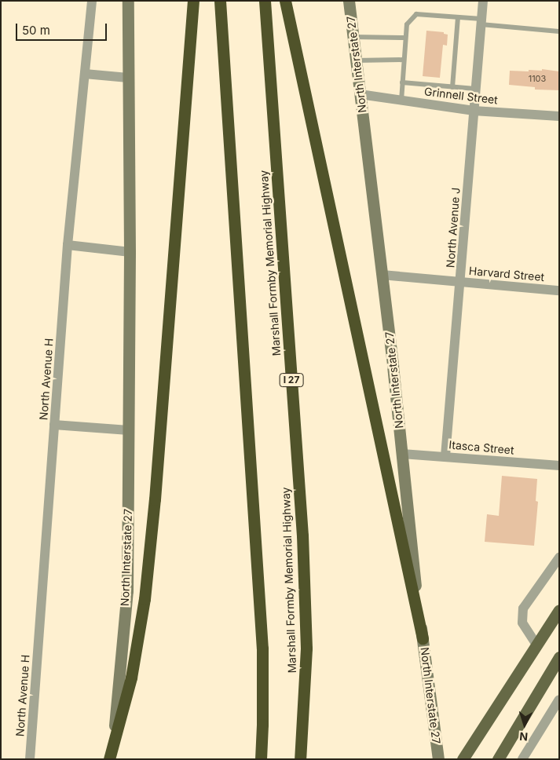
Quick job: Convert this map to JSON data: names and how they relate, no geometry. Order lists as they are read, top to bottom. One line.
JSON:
{"streets":{"highway":["Marshall Formby Memorial Highway","I 27"],"main road":["North Interstate 27"],"street":["Grinnell Street","North Avenue J","Harvard Street","North Avenue H","Itasca Street"]},"crossings":[["North Interstate 27","Grinnell Street"],["North Interstate 27","Harvard Street"],["North Interstate 27","Itasca Street"],["Grinnell Street","North Avenue J"],["North Avenue J","Harvard Street"],["North Avenue J","Itasca Street"]],"house_numbers":["1103"],"scale_bar":"50 m","north":"bottom"}
